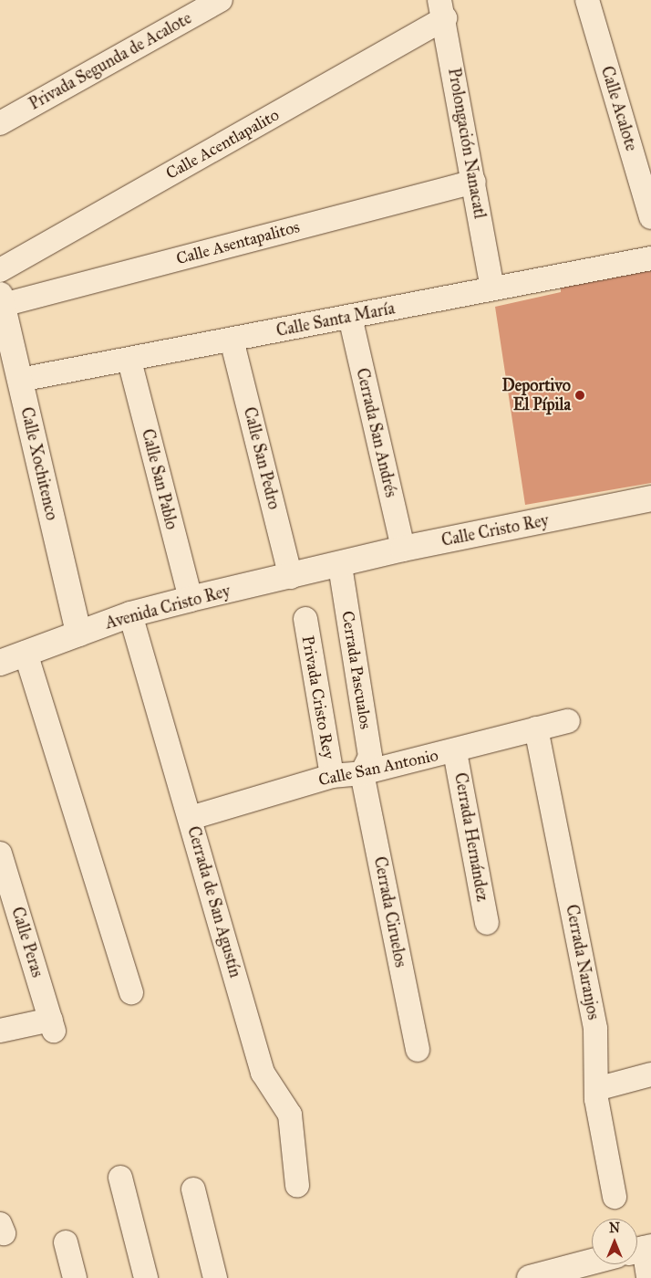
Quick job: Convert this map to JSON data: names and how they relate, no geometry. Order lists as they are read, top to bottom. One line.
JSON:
{"streets":{"street":["Privada Segunda de Acalote","Calle Acalote","Prolongación Nanacatl","Calle Acentlapalito","Calle Asentapalitos","Calle Santa María","Cerrada San Andrés","Calle San Pedro","Calle Xochitenco","Calle San Pablo","Calle Cristo Rey","Avenida Cristo Rey","Cerrada Pascualos","Privada Cristo Rey","Calle San Antonio","Cerrada Hernández","Cerrada de San Agustín","Cerrada Ciruelos","Calle Peras","Cerrada Naranjos"]},"crossings":[["Prolongación Nanacatl","Calle Acentlapalito"],["Prolongación Nanacatl","Calle Asentapalitos"],["Prolongación Nanacatl","Calle Santa María"],["Calle Asentapalitos","Calle Xochitenco"],["Calle Santa María","Cerrada San Andrés"],["Calle Santa María","Calle San Pedro"],["Calle Santa María","Calle Xochitenco"],["Calle Santa María","Calle San Pablo"],["Cerrada San Andrés","Calle Cristo Rey"],["Calle San Pedro","Avenida Cristo Rey"],["Calle Xochitenco","Avenida Cristo Rey"],["Calle San Pablo","Avenida Cristo Rey"],["Calle Cristo Rey","Avenida Cristo Rey"],["Calle Cristo Rey","Cerrada Pascualos"],["Avenida Cristo Rey","Cerrada Pascualos"],["Avenida Cristo Rey","Cerrada de San Agustín"],["Cerrada Pascualos","Calle San Antonio"],["Cerrada Pascualos","Cerrada Ciruelos"],["Privada Cristo Rey","Calle San Antonio"],["Calle San Antonio","Cerrada Hernández"],["Calle San Antonio","Cerrada de San Agustín"],["Calle San Antonio","Cerrada Ciruelos"],["Calle San Antonio","Cerrada Naranjos"]],"places":["Deportivo El Pípila"],"north":"top"}
